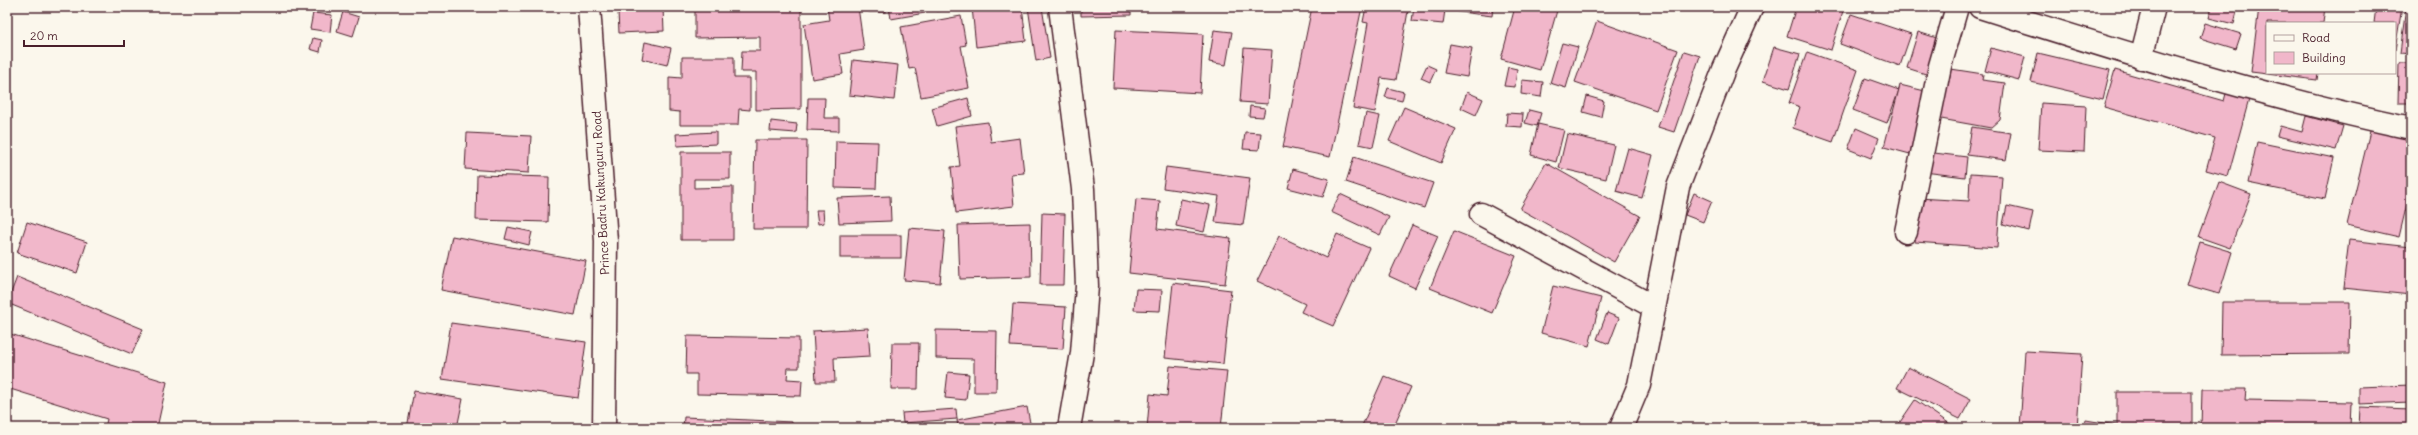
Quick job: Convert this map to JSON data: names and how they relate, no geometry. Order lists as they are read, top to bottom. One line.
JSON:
{"streets":{"street":["Prince Badru Kakunguru Road"]},"legend":["Road","Building"],"scale_bar":"20 m"}
